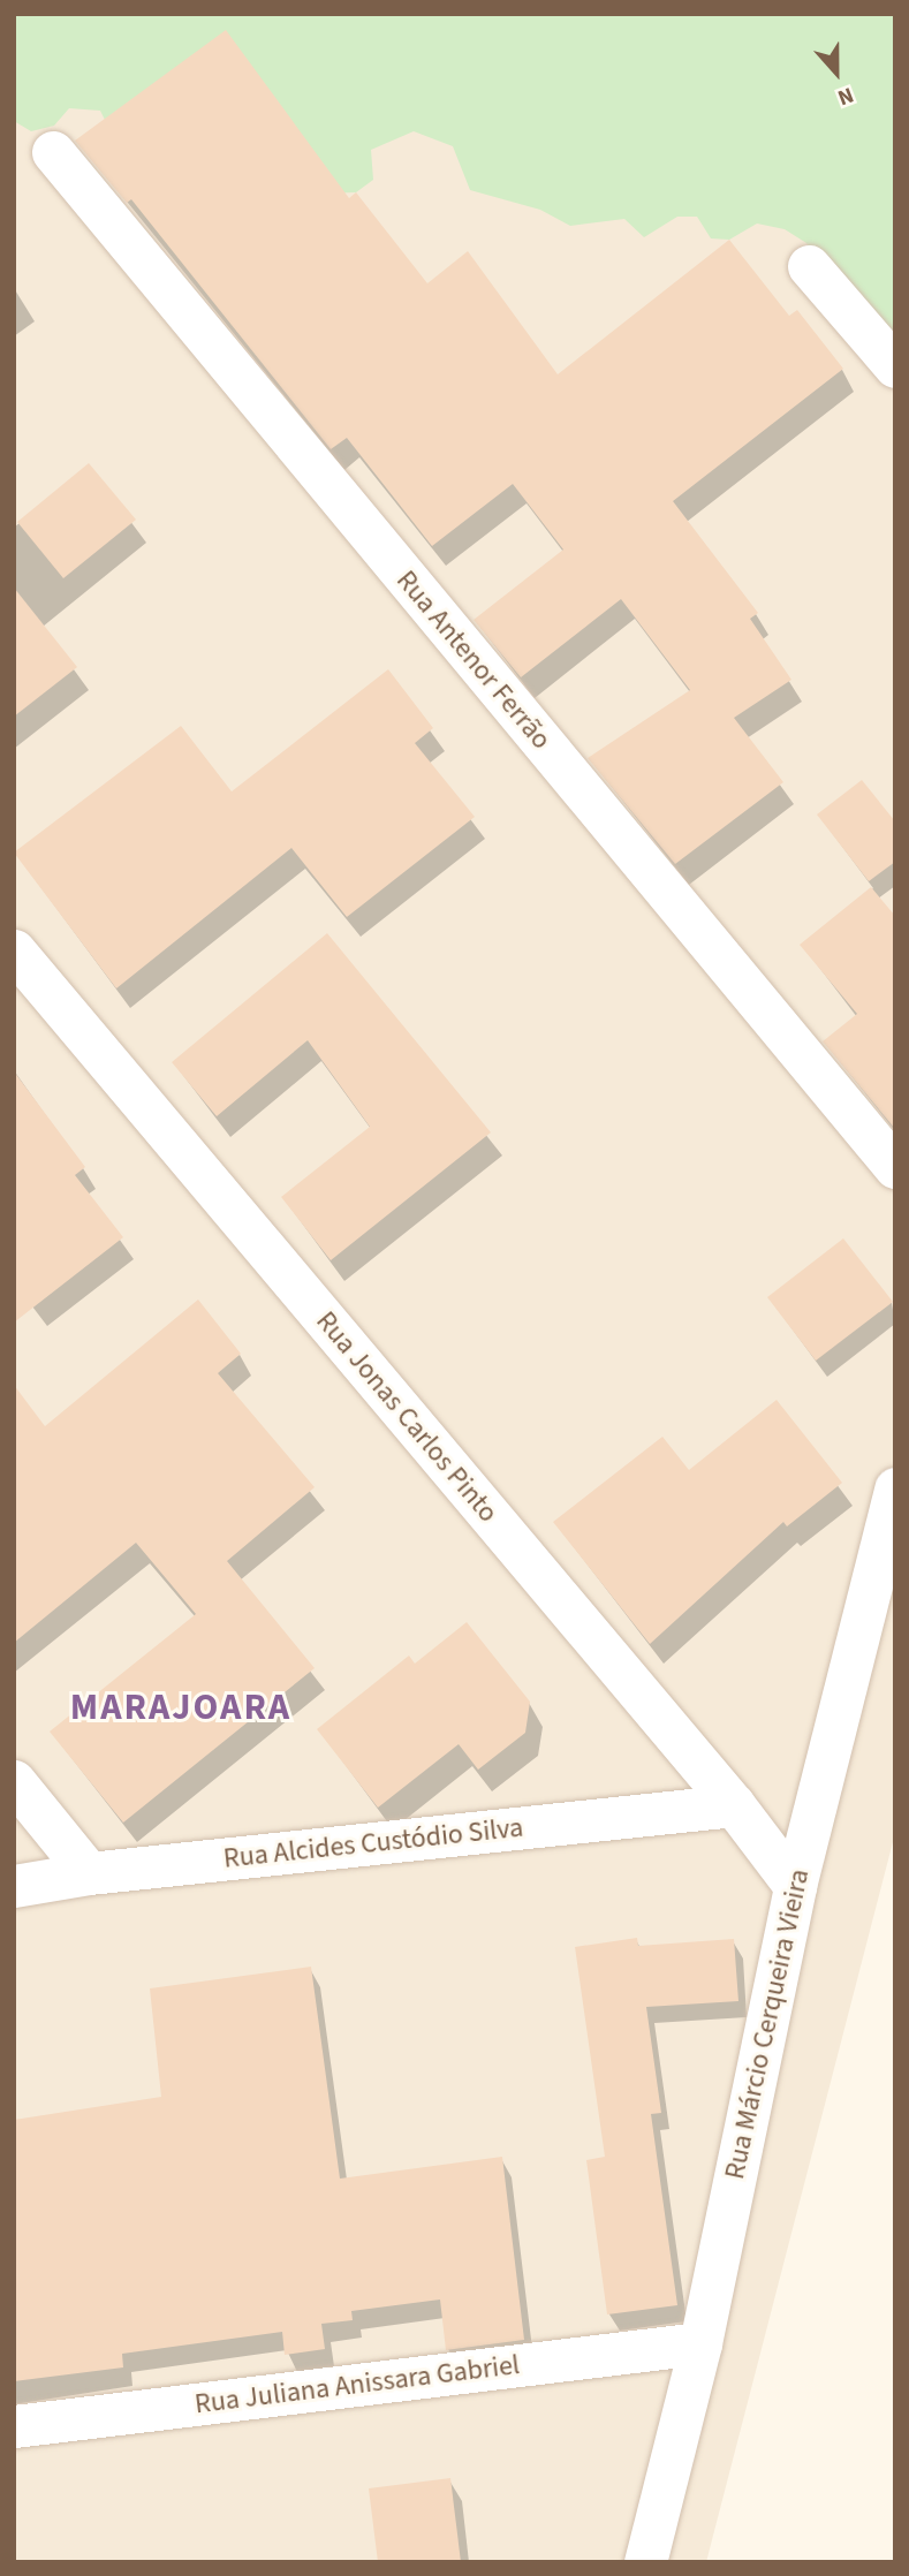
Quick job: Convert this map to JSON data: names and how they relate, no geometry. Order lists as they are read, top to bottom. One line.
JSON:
{"streets":{"street":["Rua Antenor Ferrão","Rua Jonas Carlos Pinto","Rua Alcides Custódio Silva","Rua Márcio Cerqueira Vieira","Rua Juliana Anissara Gabriel"]},"crossings":[["Rua Jonas Carlos Pinto","Rua Alcides Custódio Silva"],["Rua Jonas Carlos Pinto","Rua Márcio Cerqueira Vieira"],["Rua Márcio Cerqueira Vieira","Rua Juliana Anissara Gabriel"]],"districts":["MARAJOARA"],"north":"bottom"}
